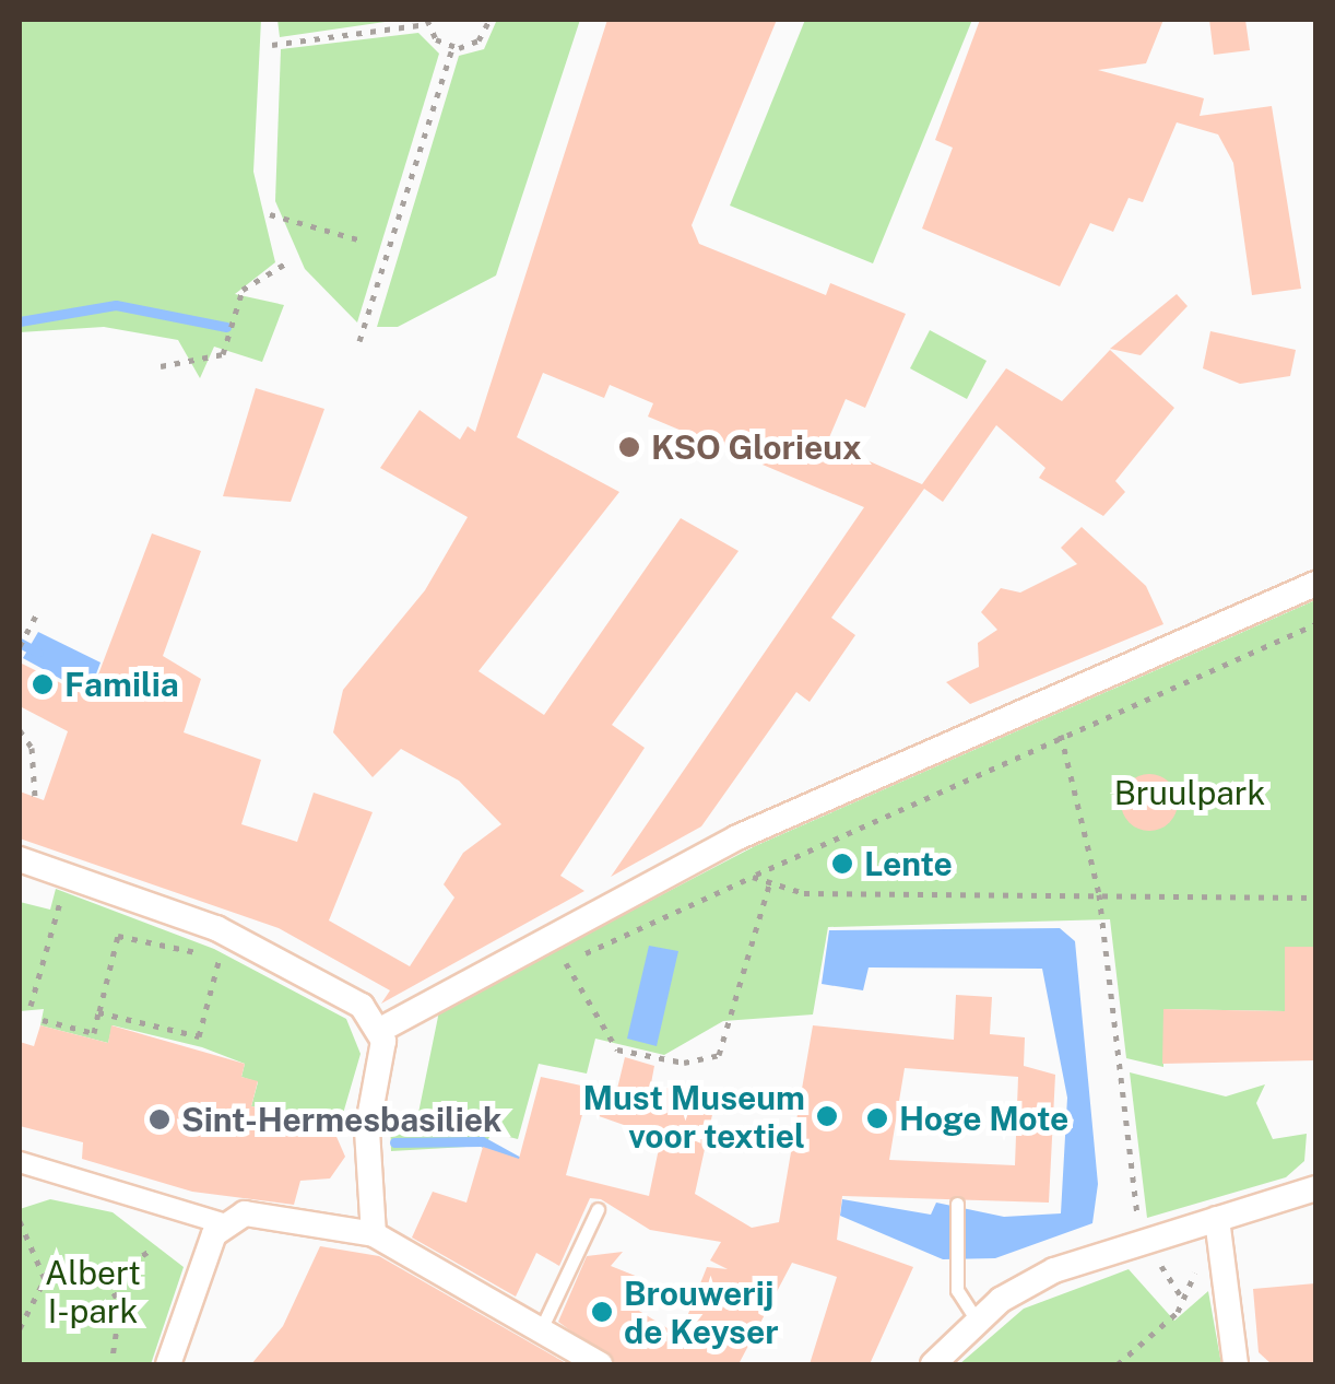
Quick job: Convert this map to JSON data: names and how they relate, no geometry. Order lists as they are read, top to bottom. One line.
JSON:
{"parks":["Bruulpark","Albert I-park"],"places":["KSO Glorieux","Familia","Lente","Must Museum voor textiel","Hoge Mote","Sint-Hermesbasiliek","Brouwerij de Keyser"]}
